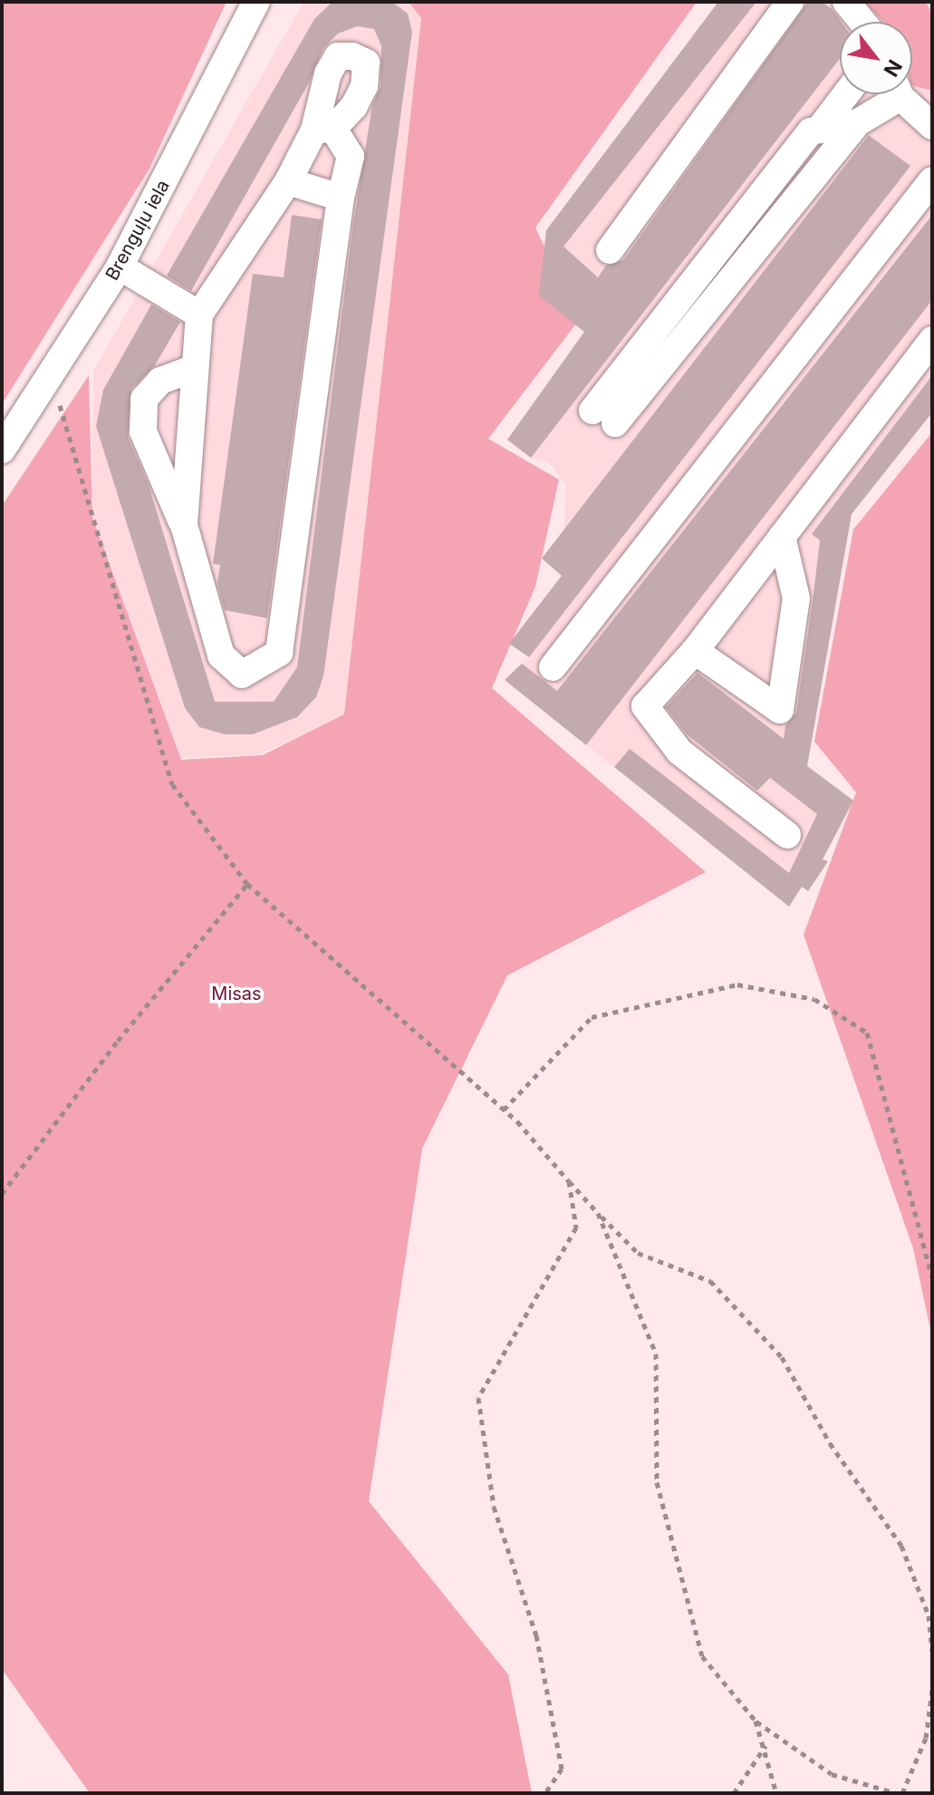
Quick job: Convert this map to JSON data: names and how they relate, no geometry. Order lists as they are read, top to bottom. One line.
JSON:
{"streets":{"street":["Brenguļu iela"]},"parks":["Misas"],"north":"bottom right"}
